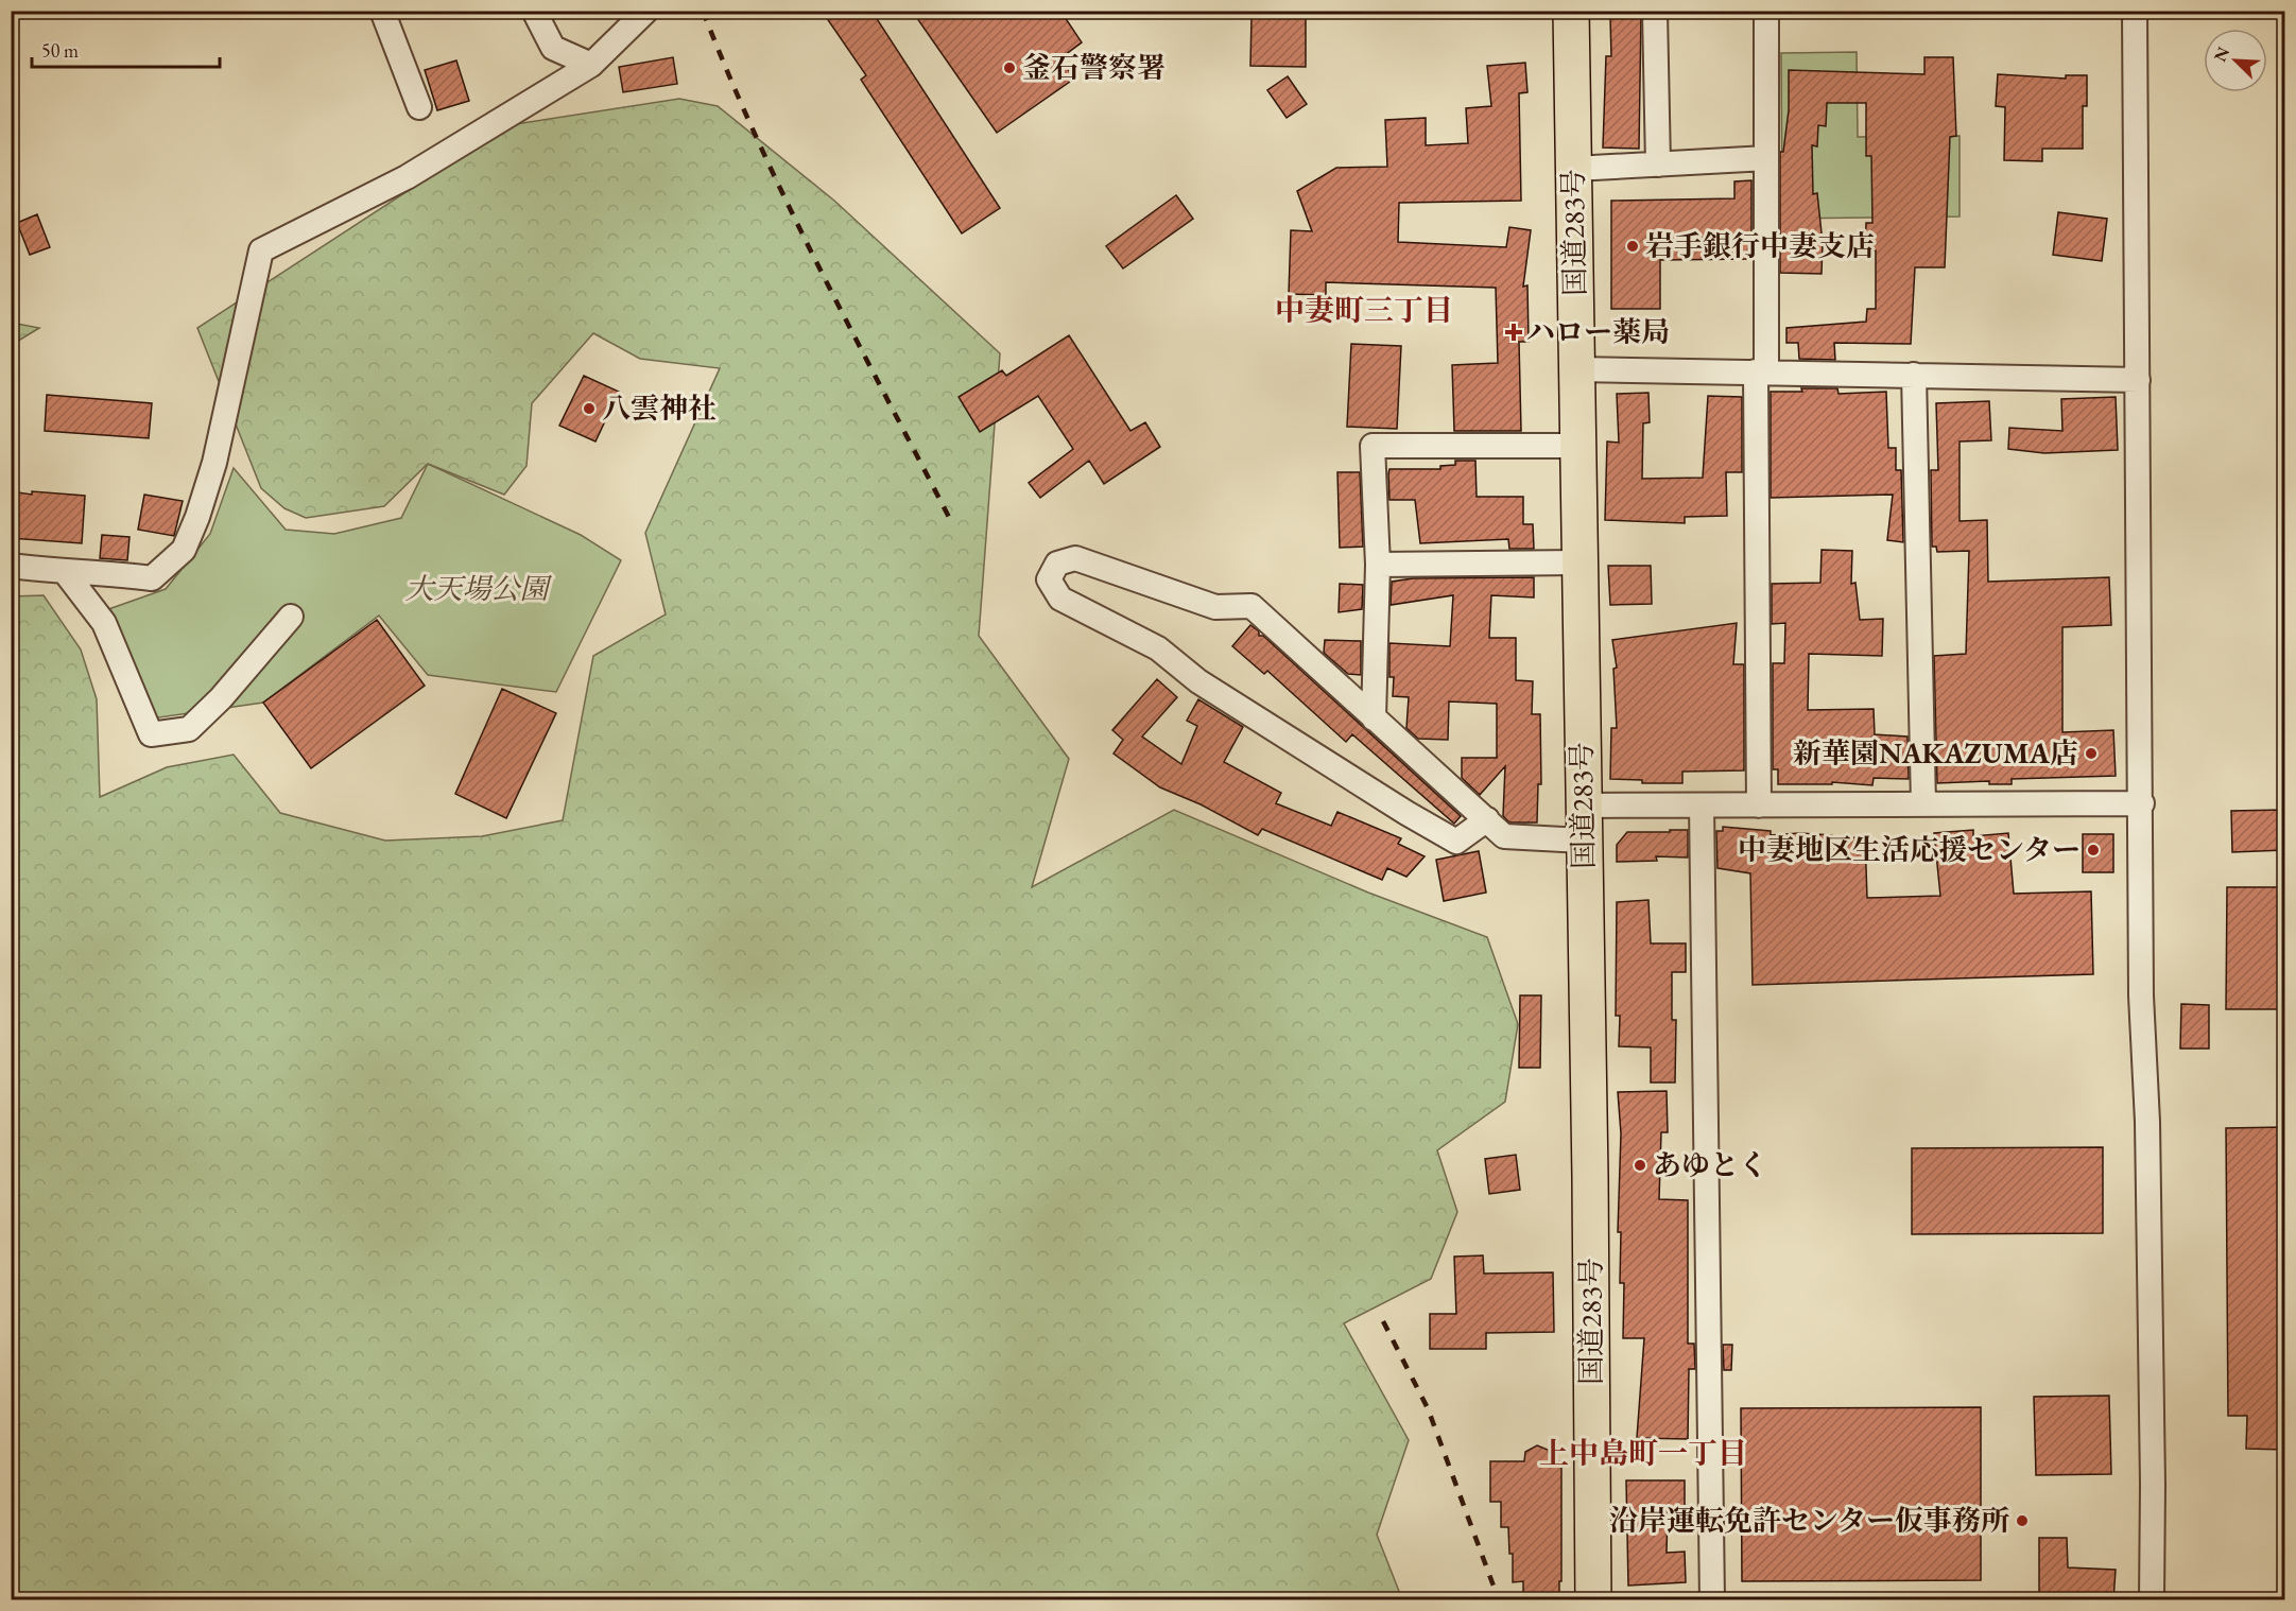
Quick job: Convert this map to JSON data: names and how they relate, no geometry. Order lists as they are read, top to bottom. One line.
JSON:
{"streets":{"highway":["国道283号"]},"districts":["中妻町三丁目","上中島町一丁目"],"parks":["大天場公園"],"places":{"other":["釜石警察署","岩手銀行中妻支店","八雲神社","新華園NAKAZUMA店","中妻地区生活応援センター","あゆとく","沿岸運転免許センター仮事務所"],"health":["ハロー薬局"]},"scale_bar":"50 m","north":"top left"}
